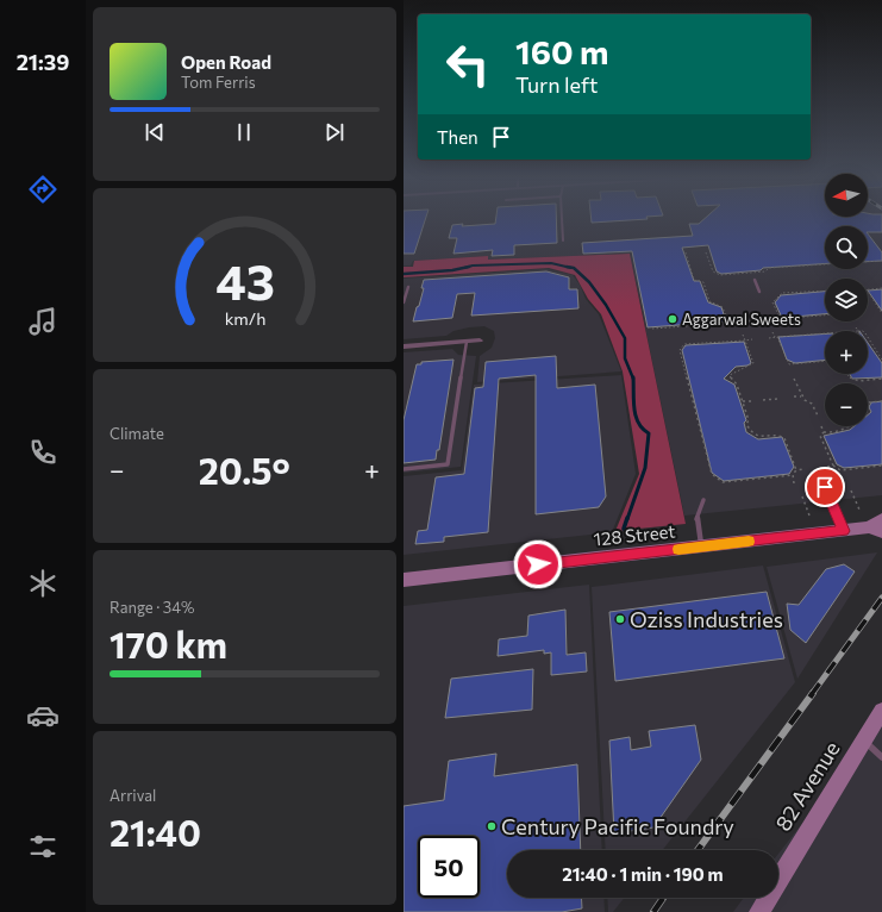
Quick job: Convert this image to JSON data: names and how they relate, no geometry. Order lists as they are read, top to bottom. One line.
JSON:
{"streets":{"main road":["128 Street","82 Avenue"]},"places":["Aggarwal Sweets","Oziss Industries","Century Pacific Foundry"],"north":"left","page":{"tabs":"21:39","turn":["160 m","Turn left"],"song":["Open Road","Tom Ferris"],"then":"Then","map_buttons":["+","−"],"tile":["Climate",["Range · 34%","170 km"],["Arrival","21:40"]],"heat":["−","20.5°","+"],"limit":"50","trip":"21:40 · 1 min · 190 m","gauge":["43","km/h"]}}
